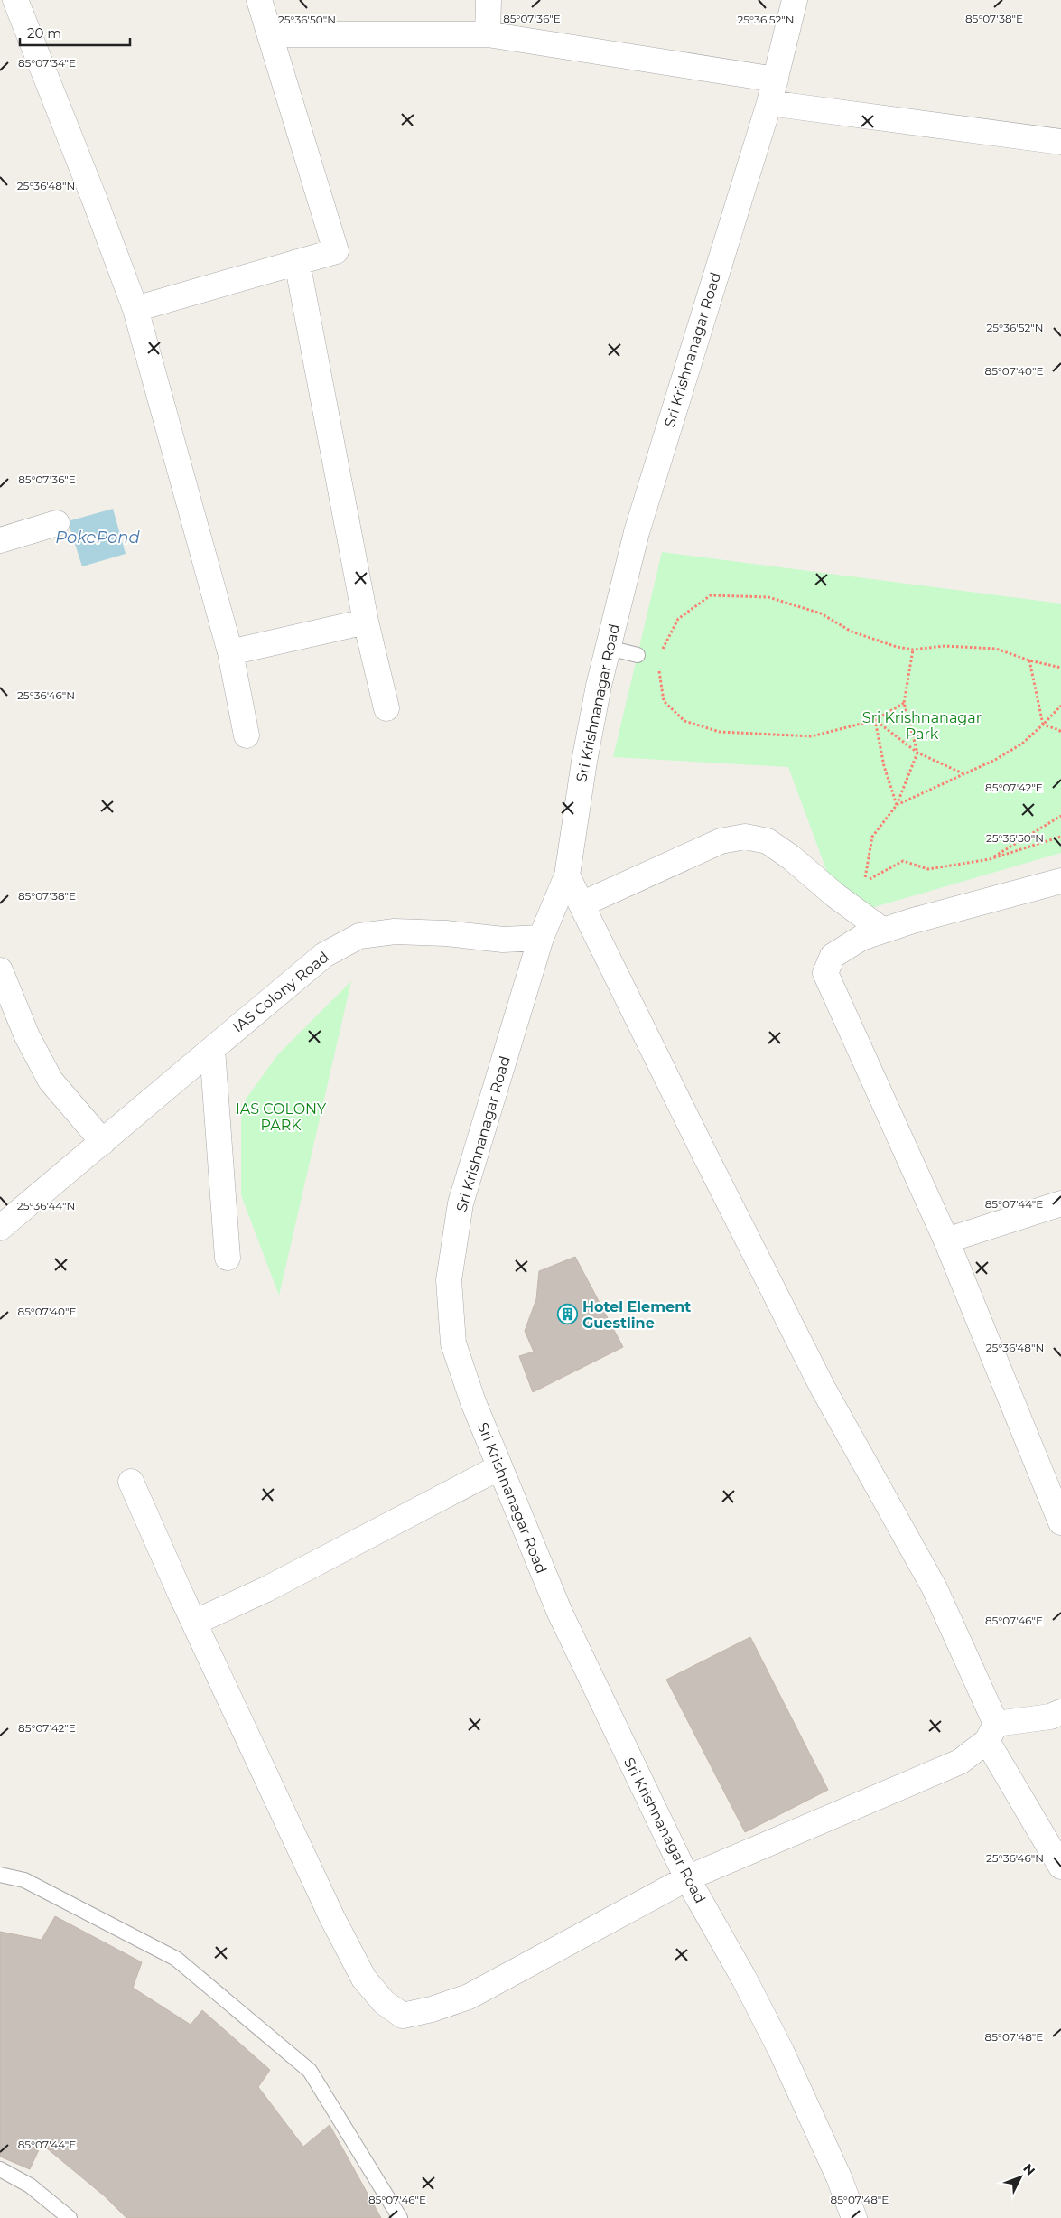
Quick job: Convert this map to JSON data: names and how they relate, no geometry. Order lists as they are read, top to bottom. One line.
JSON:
{"streets":{"street":["Sri Krishnanagar Road","IAS Colony Road"]},"crossings":[["Sri Krishnanagar Road","IAS Colony Road"]],"water":["PokePond"],"parks":["Sri Krishnanagar Park","IAS COLONY PARK"],"places":{"building":["Hotel Element Guestline"]},"scale_bar":"20 m","north":"top right","coordinates":["85°07'36\"E","85°07'38\"E","25°36'50\"N","25°36'52\"N","85°07'34\"E","25°36'48\"N","85°07'40\"E","25°36'46\"N","85°07'42\"E","85°07'44\"E","25°36'44\"N","85°07'46\"E","85°07'48\"E"]}
